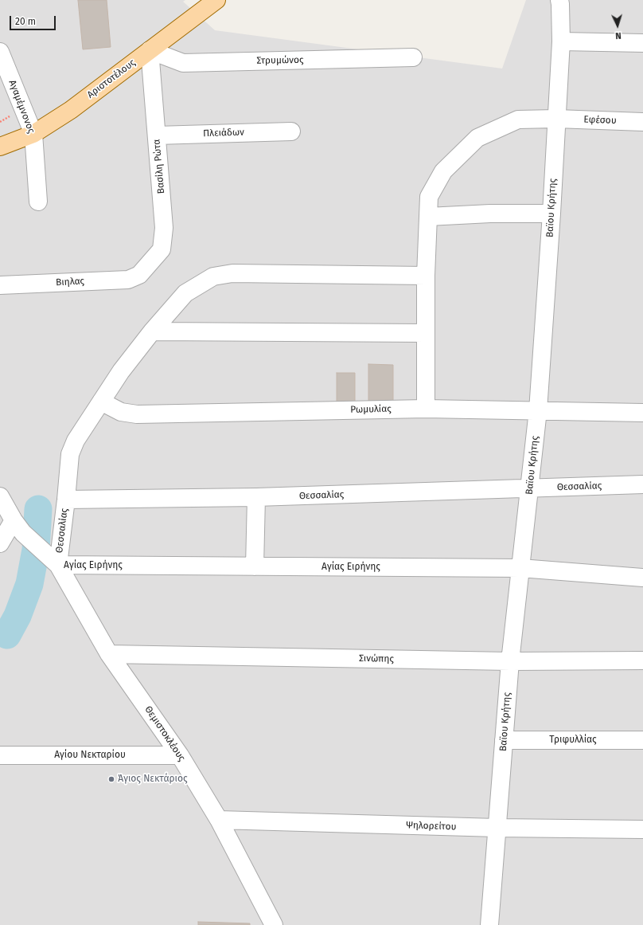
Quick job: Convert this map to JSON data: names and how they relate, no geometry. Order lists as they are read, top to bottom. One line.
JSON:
{"streets":{"main road":["Αριστοτέλους"],"street":["Στρυμώνος","Αγαμέμνονος","Εφέσου","Πλειάδων","Βασίλη Ρώτα","Βαϊου Κρήτης","Βιηλας","Ρωμυλίας","Θεσσαλίας","Αγίας Ειρήνης","Σινώπης","Θεμιστοκλέους","Τριφυλλίας","Αγίου Νεκταρίου","Ψηλορείτου"]},"crossings":[["Στρυμώνος","Αριστοτέλους"],["Στρυμώνος","Βασίλη Ρώτα"],["Αριστοτέλους","Αγαμέμνονος"],["Αριστοτέλους","Βασίλη Ρώτα"],["Εφέσου","Βαϊου Κρήτης"],["Εφέσου","Ρωμυλίας"],["Πλειάδων","Βασίλη Ρώτα"],["Βασίλη Ρώτα","Βιηλας"],["Βαϊου Κρήτης","Ρωμυλίας"],["Βαϊου Κρήτης","Θεσσαλίας"],["Βαϊου Κρήτης","Αγίας Ειρήνης"],["Βαϊου Κρήτης","Σινώπης"],["Βαϊου Κρήτης","Τριφυλλίας"],["Βαϊου Κρήτης","Ψηλορείτου"],["Θεσσαλίας","Αγίας Ειρήνης"],["Θεσσαλίας","Θεμιστοκλέους"],["Αγίας Ειρήνης","Θεμιστοκλέους"],["Σινώπης","Θεμιστοκλέους"],["Θεμιστοκλέους","Αγίου Νεκταρίου"],["Θεμιστοκλέους","Ψηλορείτου"]],"places":["Άγιος Νεκτάριος"],"scale_bar":"20 m","north":"bottom"}
